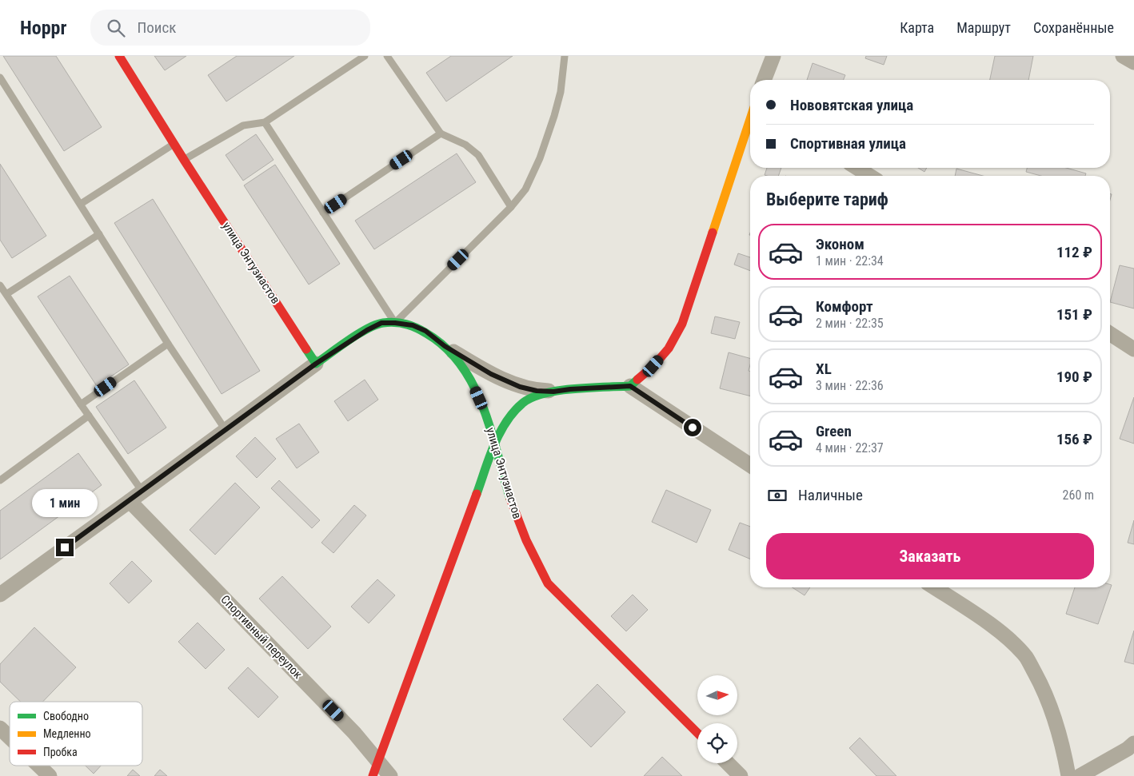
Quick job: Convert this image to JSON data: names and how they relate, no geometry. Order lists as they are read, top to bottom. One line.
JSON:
{"streets":{"street":["улица Энтузиастов","Спортивный переулок"]},"legend":["Свободно","Медленно","Пробка"],"north":"right","page":{"header":"Hoppr","search":"Поиск","nav":["Карта","Маршрут","Сохранённые"],"banner":["Нововятская улица","Спортивная улица"],"heading":"Выберите тариф","list":[{"name":"Эконом","note":"1 мин · 22:34","value":"112 ₽"},{"name":"Комфорт","note":"2 мин · 22:35","value":"151 ₽"},{"name":"XL","note":"3 мин · 22:36","value":"190 ₽"},{"name":"Green","note":"4 мин · 22:37","value":"156 ₽"}],"pay":["Наличные","260 m"],"bubble":"1 мин","buttons":"Заказать"}}
